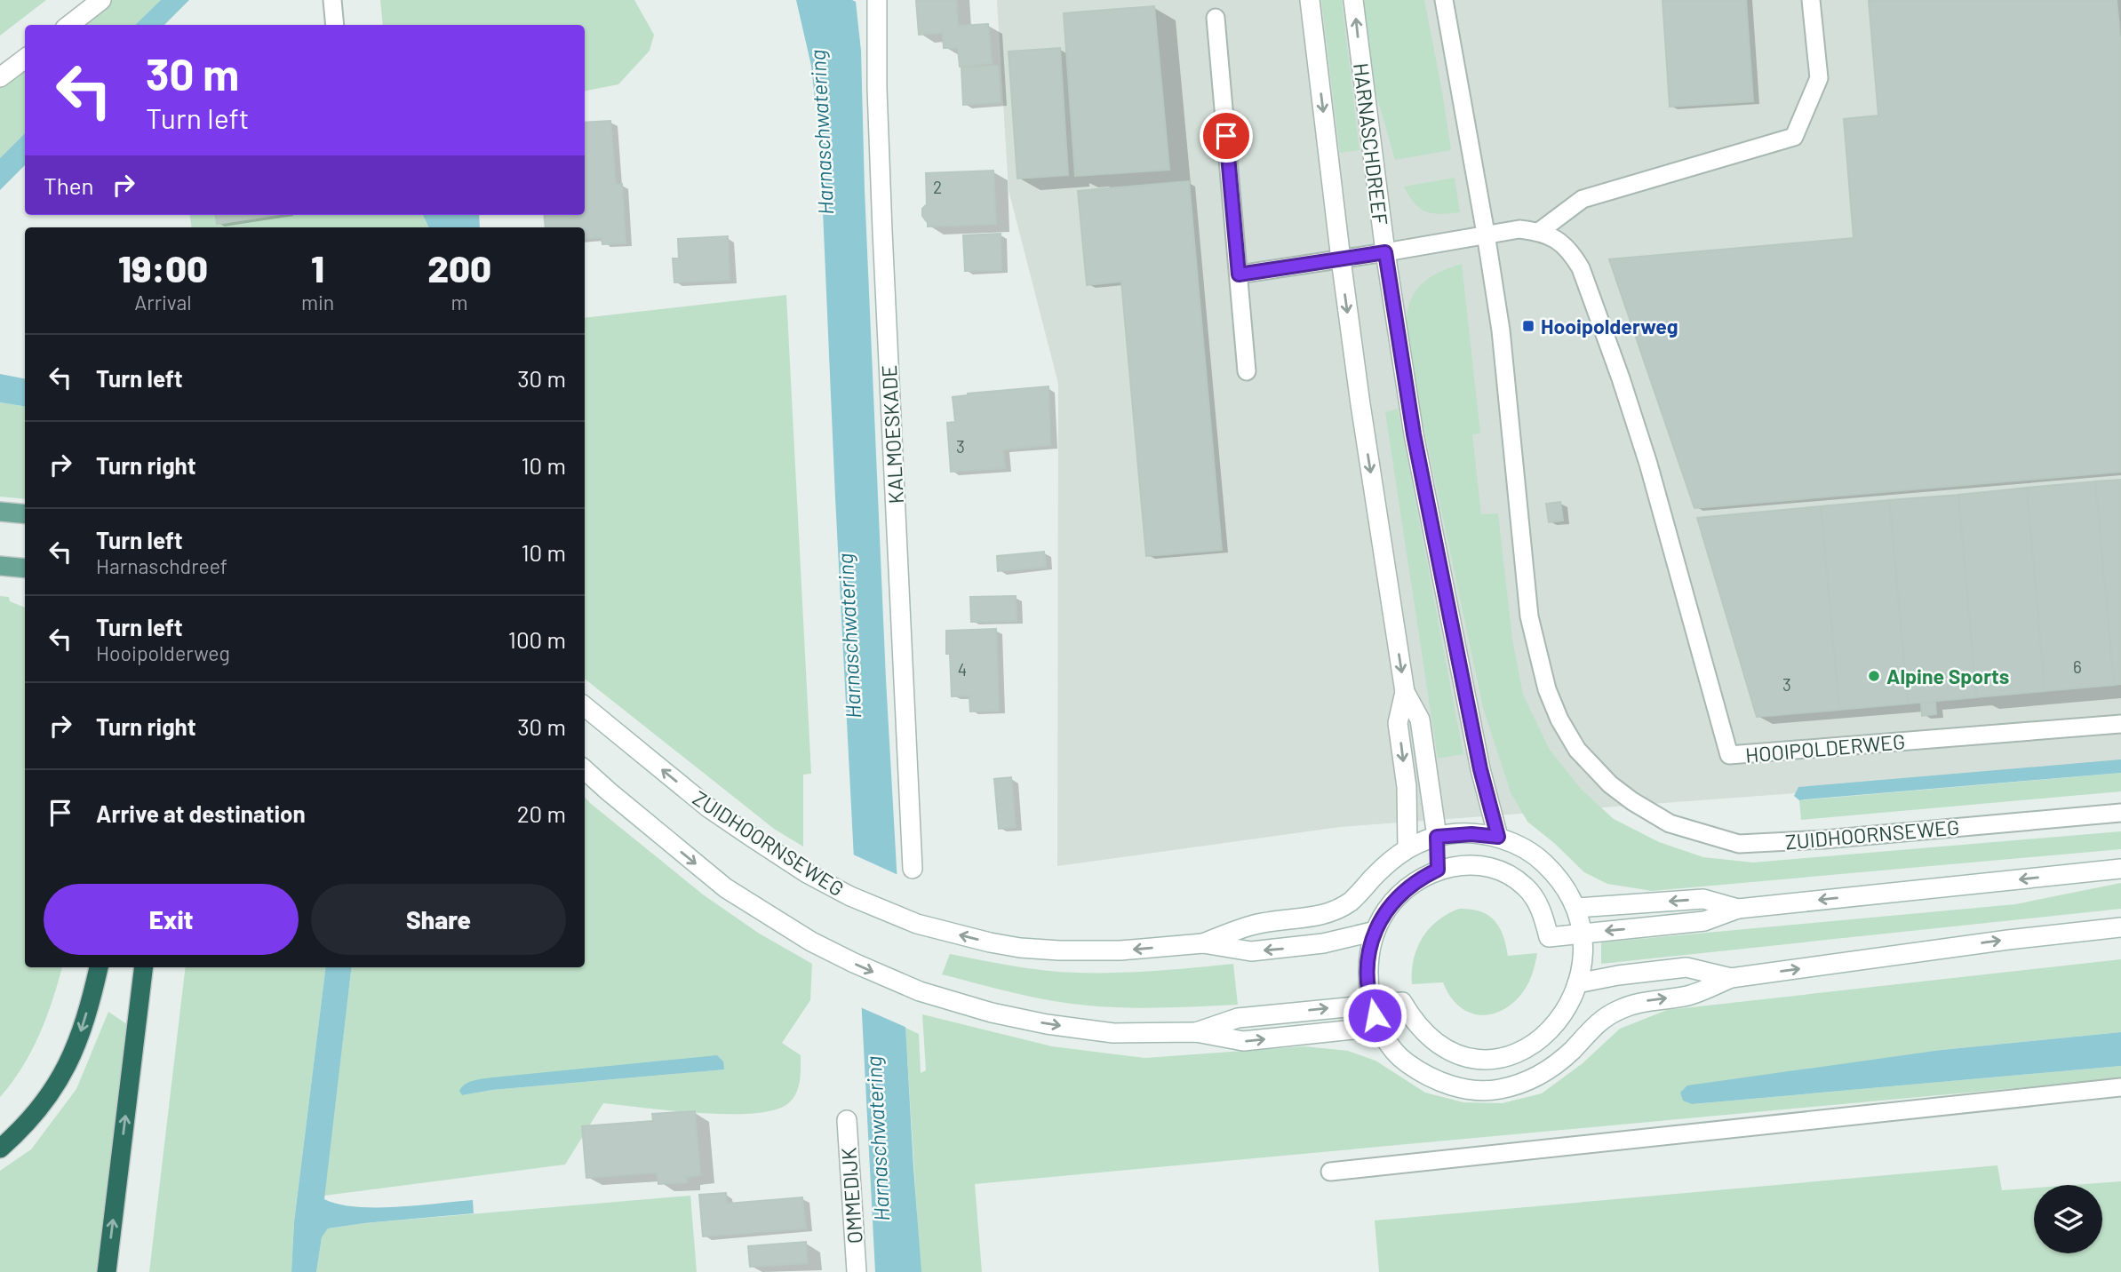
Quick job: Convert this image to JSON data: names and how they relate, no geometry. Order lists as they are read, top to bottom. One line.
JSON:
{"streets":{"main road":["HARNASCHDREEF","KALMOESKADE","ZUIDHOORNSEWEG","OMMEDIJK"],"lane":["HOOIPOLDERWEG"]},"crossings":[["HARNASCHDREEF","ZUIDHOORNSEWEG"]],"one_way":["ZUIDHOORNSEWEG"],"water":["Harnaschwatering"],"places":{"transit":["Hooipolderweg"],"other":["Alpine Sports"]},"house_numbers":["2","3","6","4","3"],"page":{"turn":["30 m","Turn left"],"then":"Then","eta":["19:00","Arrival","1","min","200","m"],"list":[{"name":"Turn left","value":"30 m"},{"name":"Turn right","value":"10 m"},{"name":"Turn left","note":"Harnaschdreef","value":"10 m"},{"name":"Turn left","note":"Hooipolderweg","value":"100 m"},{"name":"Turn right","value":"30 m"},{"name":"Arrive at destination","value":"20 m"}],"buttons":["Exit","Share"]}}
